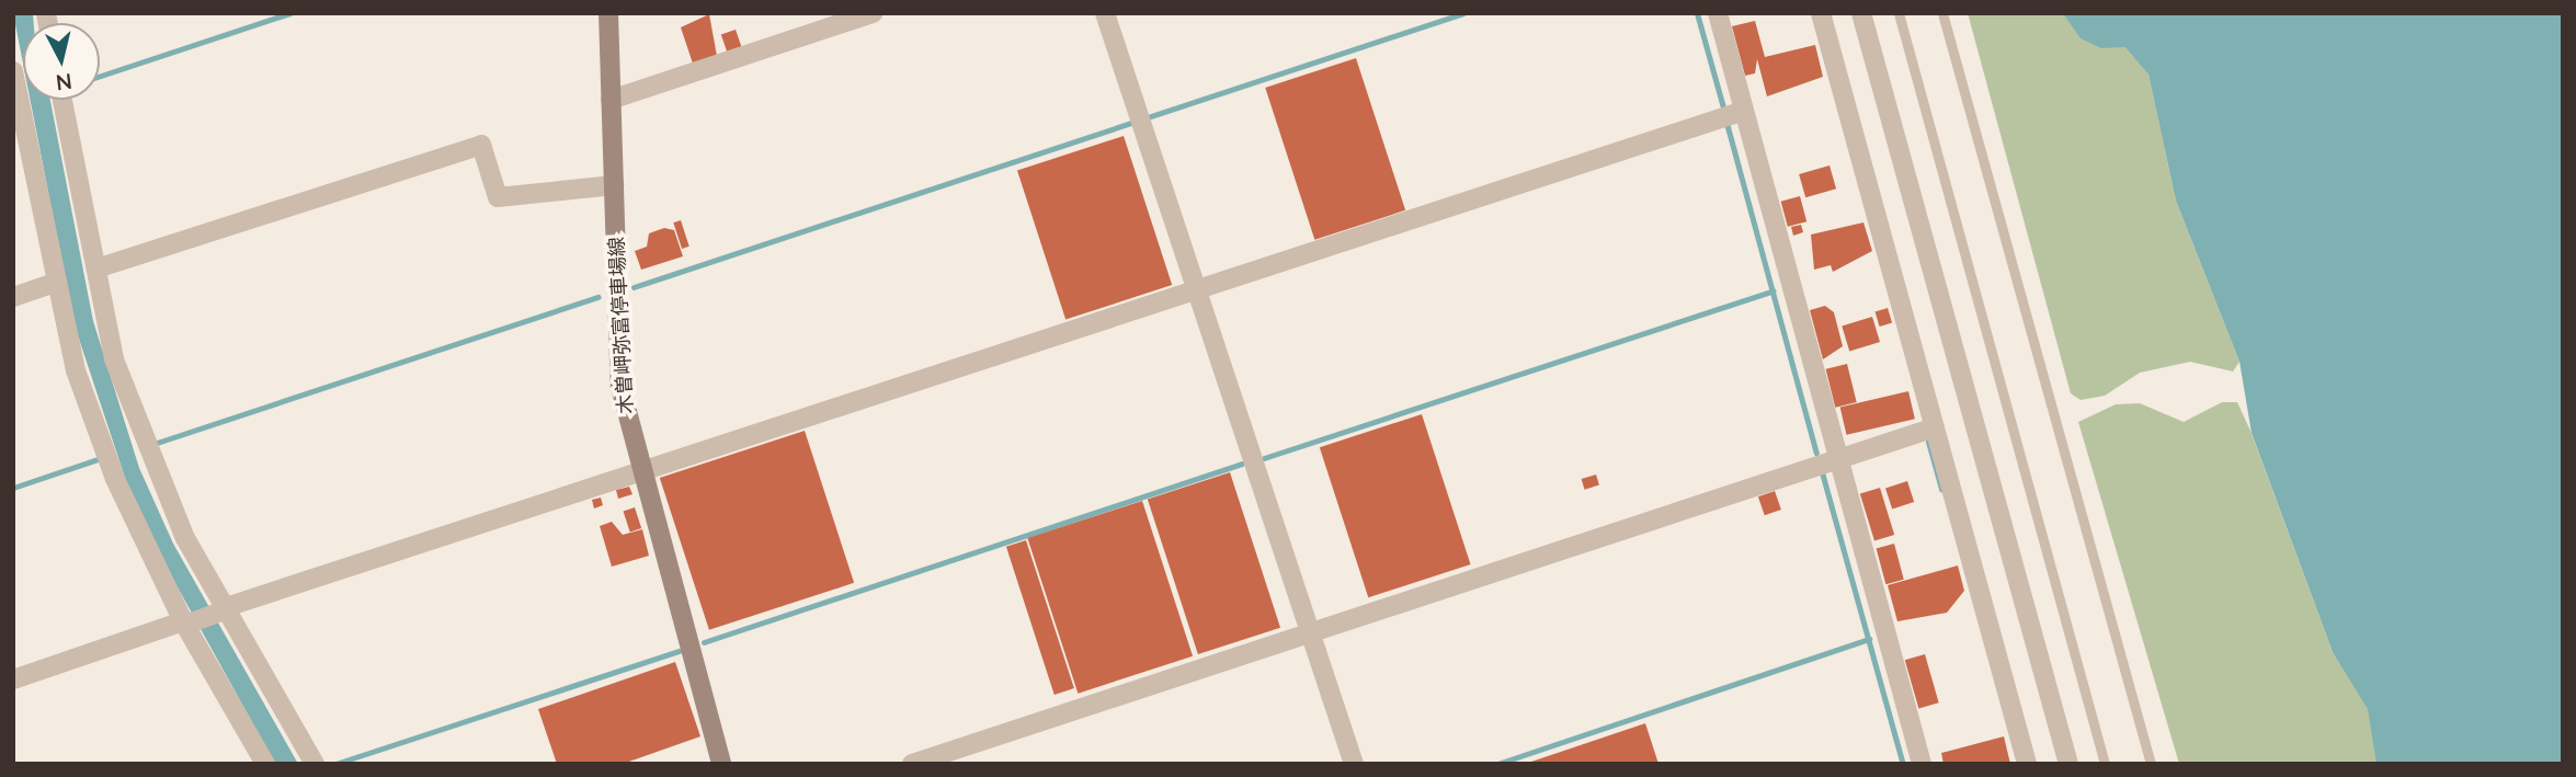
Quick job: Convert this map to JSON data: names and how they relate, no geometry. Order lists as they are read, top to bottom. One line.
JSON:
{"streets":{"main road":["木曽岬弥富停車場線"]},"north":"bottom"}
